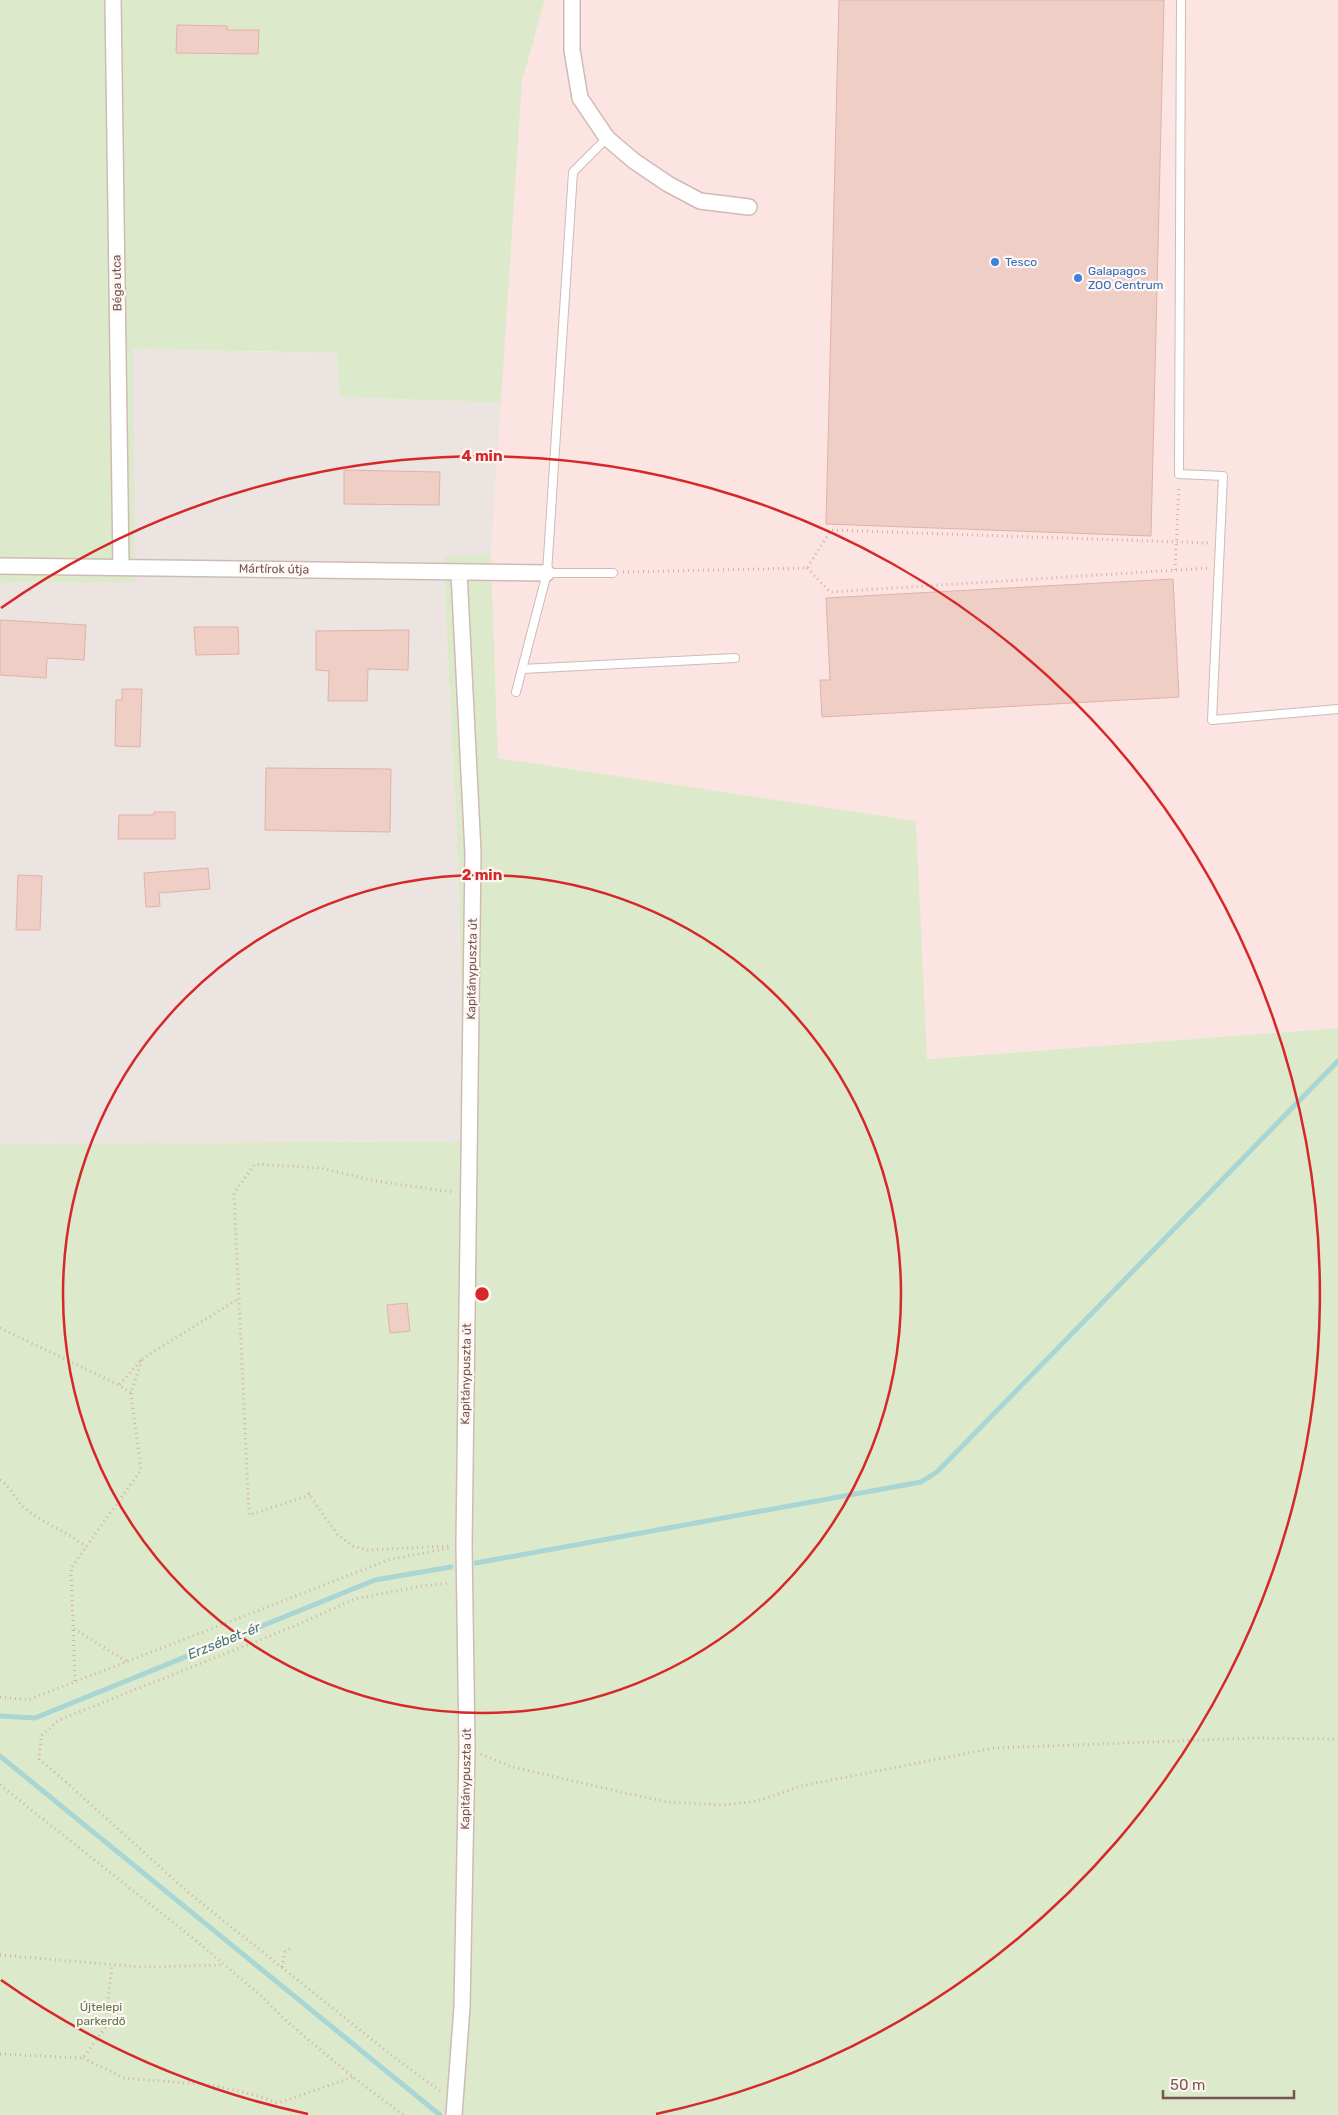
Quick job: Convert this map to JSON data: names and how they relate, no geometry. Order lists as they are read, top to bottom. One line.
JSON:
{"streets":{"street":["Béga utca","Mártírok útja","Kapitánypuszta út"]},"crossings":[["Béga utca","Mártírok útja"],["Mártírok útja","Kapitánypuszta út"]],"water":["Erzsébet-ér"],"parks":["Újtelepi parkerdő"],"places":["Tesco","Galapagos ZOO Centrum"],"scale_bar":"50 m","rings":["4 min","2 min"]}
